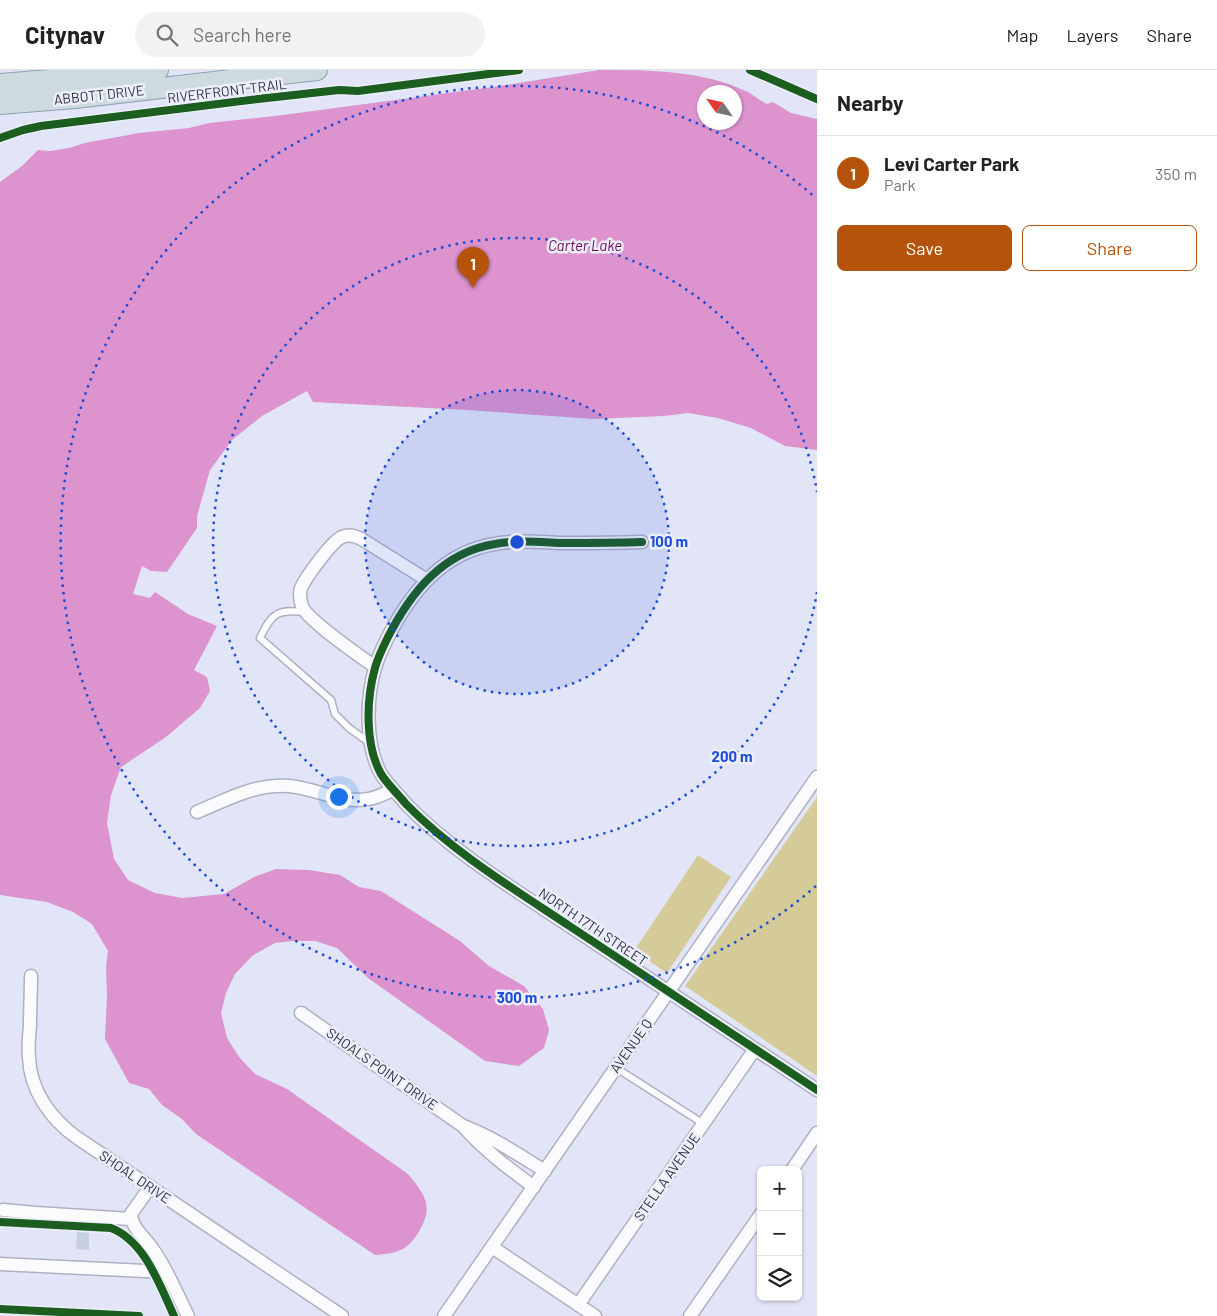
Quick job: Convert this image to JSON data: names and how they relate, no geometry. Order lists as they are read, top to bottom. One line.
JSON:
{"streets":{"highway":["ABBOTT DRIVE"],"street":["NORTH 17TH STREET","AVENUE Q","SHOALS POINT DRIVE","SHOAL DRIVE","STELLA AVENUE"],"cycle path":["RIVERFRONT TRAIL"]},"crossings":[["NORTH 17TH STREET","AVENUE Q"],["NORTH 17TH STREET","STELLA AVENUE"],["AVENUE Q","SHOALS POINT DRIVE"]],"water":["Carter Lake"],"north":"top left","page":{"header":"Citynav","search":"Search here","nav":["Map","Layers","Share"],"heading":"Nearby","list":[{"mark":"1","name":"Levi Carter Park","note":"Park","value":"350 m"}],"buttons":["Save","Share"],"pins":"1","map_buttons":["+","−"]},"rings":["100 m","200 m","300 m"]}
